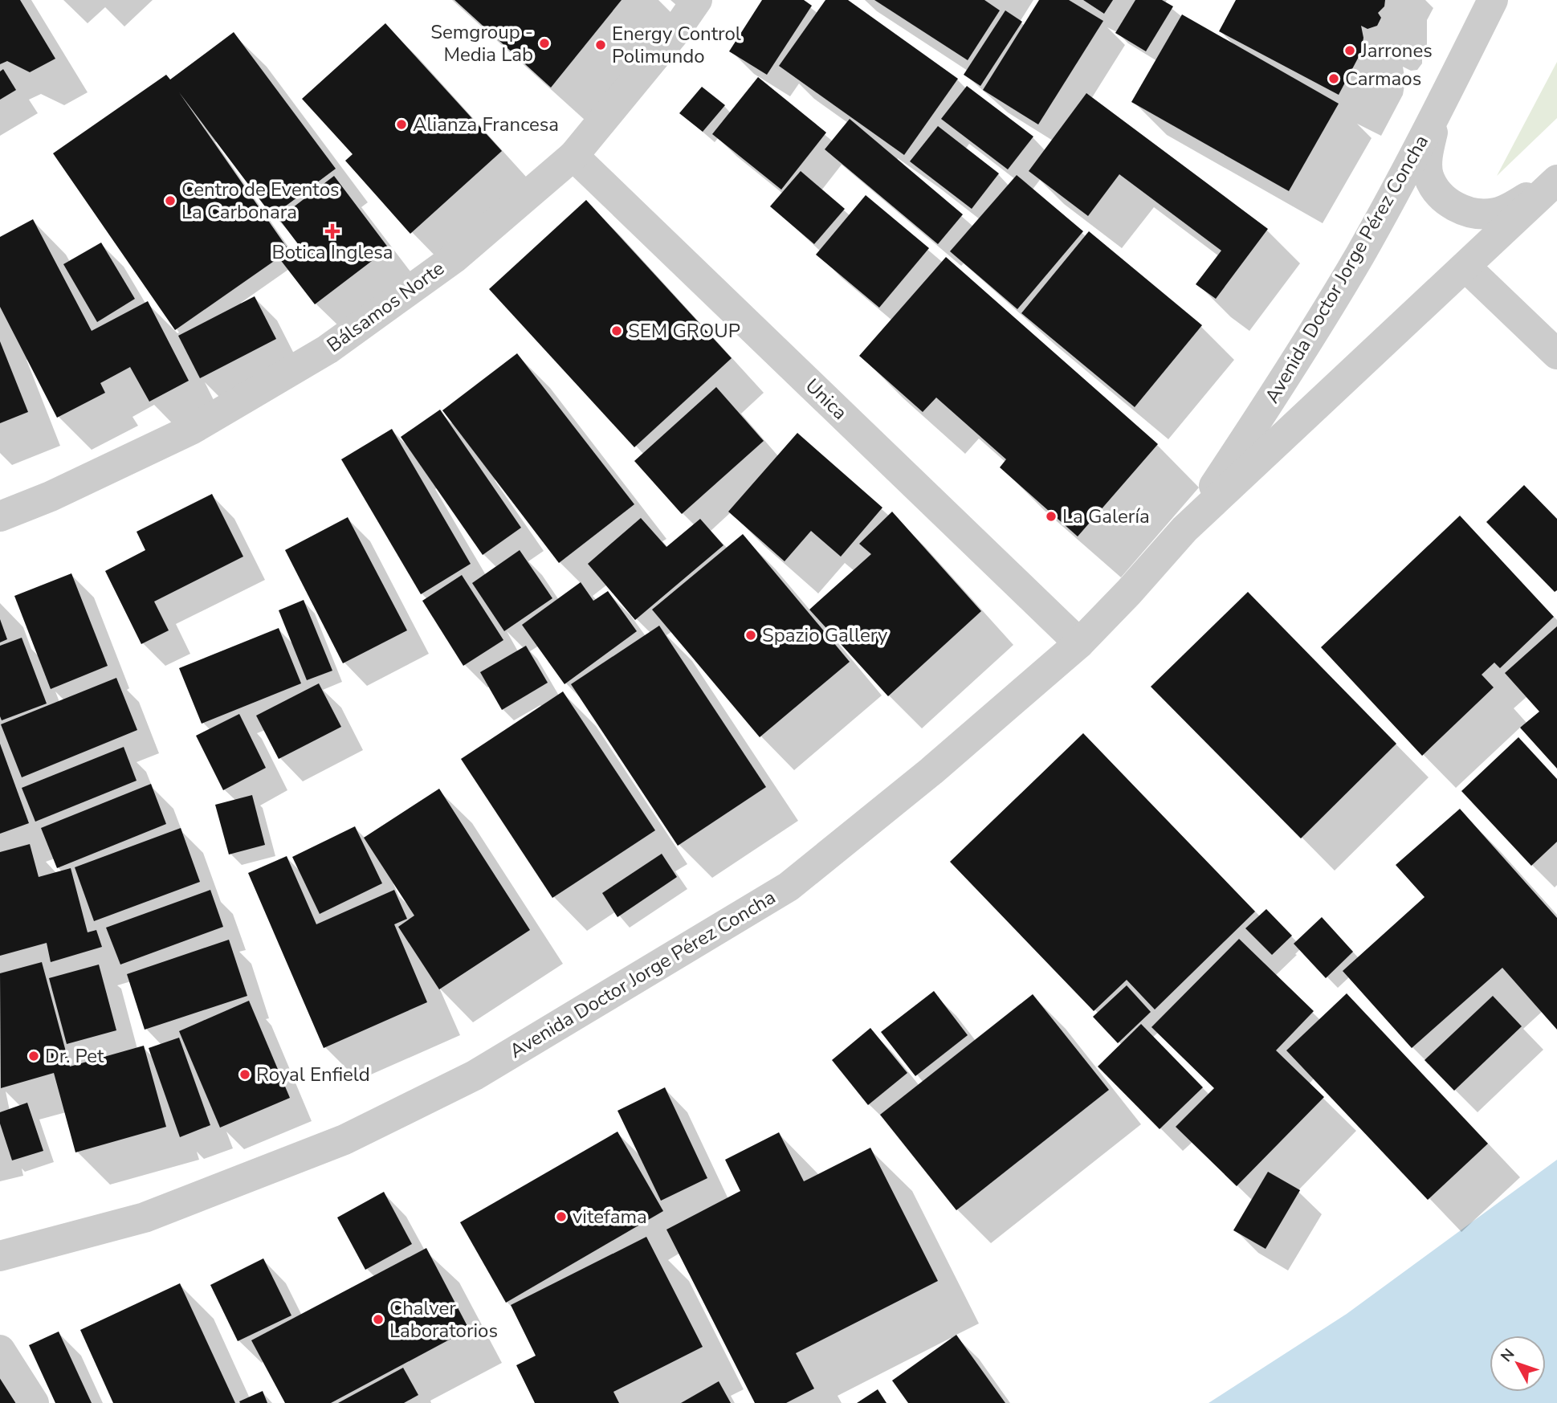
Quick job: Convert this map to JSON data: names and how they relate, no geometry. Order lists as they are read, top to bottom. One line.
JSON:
{"streets":{"street":["Avenida Doctor Jorge Pérez Concha","Bálsamos Norte","Unica"]},"crossings":[["Avenida Doctor Jorge Pérez Concha","Unica"],["Bálsamos Norte","Unica"]],"places":{"other":["Semgroup - Media Lab","Energy Control Polimundo","Jarrones","Carmaos","Alianza Francesa","Centro de Eventos La Carbonara","SEM GROUP","La Galería","Spazio Gallery","Dr. Pet","Royal Enfield","vitefama","Chalver Laboratorios"],"health":["Botica Inglesa"]},"north":"top left"}
